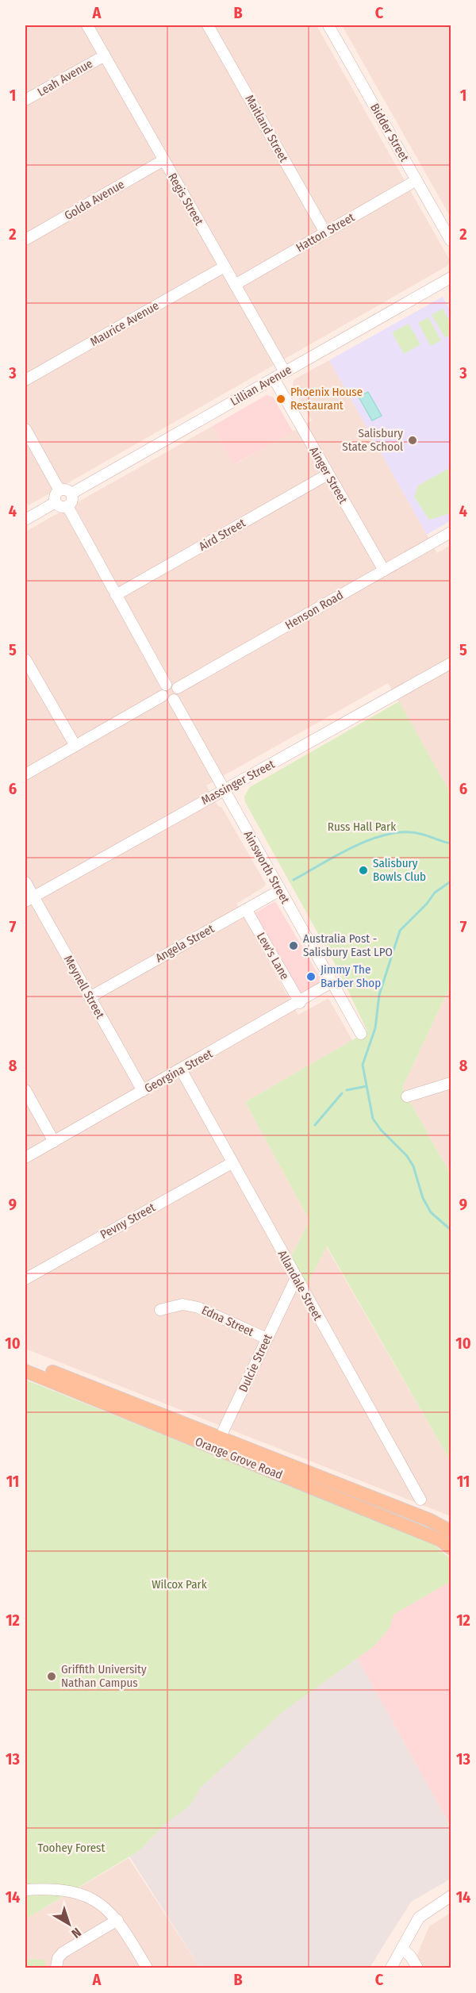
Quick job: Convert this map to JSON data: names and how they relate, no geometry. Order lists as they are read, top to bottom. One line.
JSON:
{"streets":{"main road":["Orange Grove Road"],"street":["Leah Avenue","Maitland Street","Bidder Street","Regis Street","Golda Avenue","Hatton Street","Maurice Avenue","Lillian Avenue","Ainger Street","Aird Street","Henson Road","Massinger Street","Ainsworth Street","Angela Street","Lew's Lane","Meynell Street","Georgina Street","Pevny Street","Allandale Street","Edna Street","Dulcie Street"]},"crossings":[["Leah Avenue","Regis Street"],["Maitland Street","Hatton Street"],["Bidder Street","Hatton Street"],["Regis Street","Golda Avenue"],["Regis Street","Hatton Street"],["Regis Street","Maurice Avenue"],["Regis Street","Lillian Avenue"],["Lillian Avenue","Ainger Street"],["Ainger Street","Aird Street"],["Ainger Street","Henson Road"],["Henson Road","Ainsworth Street"],["Massinger Street","Ainsworth Street"],["Massinger Street","Meynell Street"],["Ainsworth Street","Angela Street"],["Ainsworth Street","Georgina Street"],["Angela Street","Lew's Lane"],["Angela Street","Meynell Street"],["Lew's Lane","Georgina Street"],["Meynell Street","Georgina Street"],["Georgina Street","Allandale Street"],["Pevny Street","Allandale Street"],["Allandale Street","Dulcie Street"],["Edna Street","Dulcie Street"],["Dulcie Street","Orange Grove Road"]],"parks":["Russ Hall Park","Wilcox Park","Toohey Forest"],"places":["Phoenix House Restaurant","Salisbury State School","Salisbury Bowls Club","Australia Post - Salisbury East LPO","Jimmy The Barber Shop","Griffith University Nathan Campus"],"north":"bottom right","grid":{"columns":["A","B","C"],"rows":["1","2","3","4","5","6","7","8","9","10","11","12","13","14"]}}
